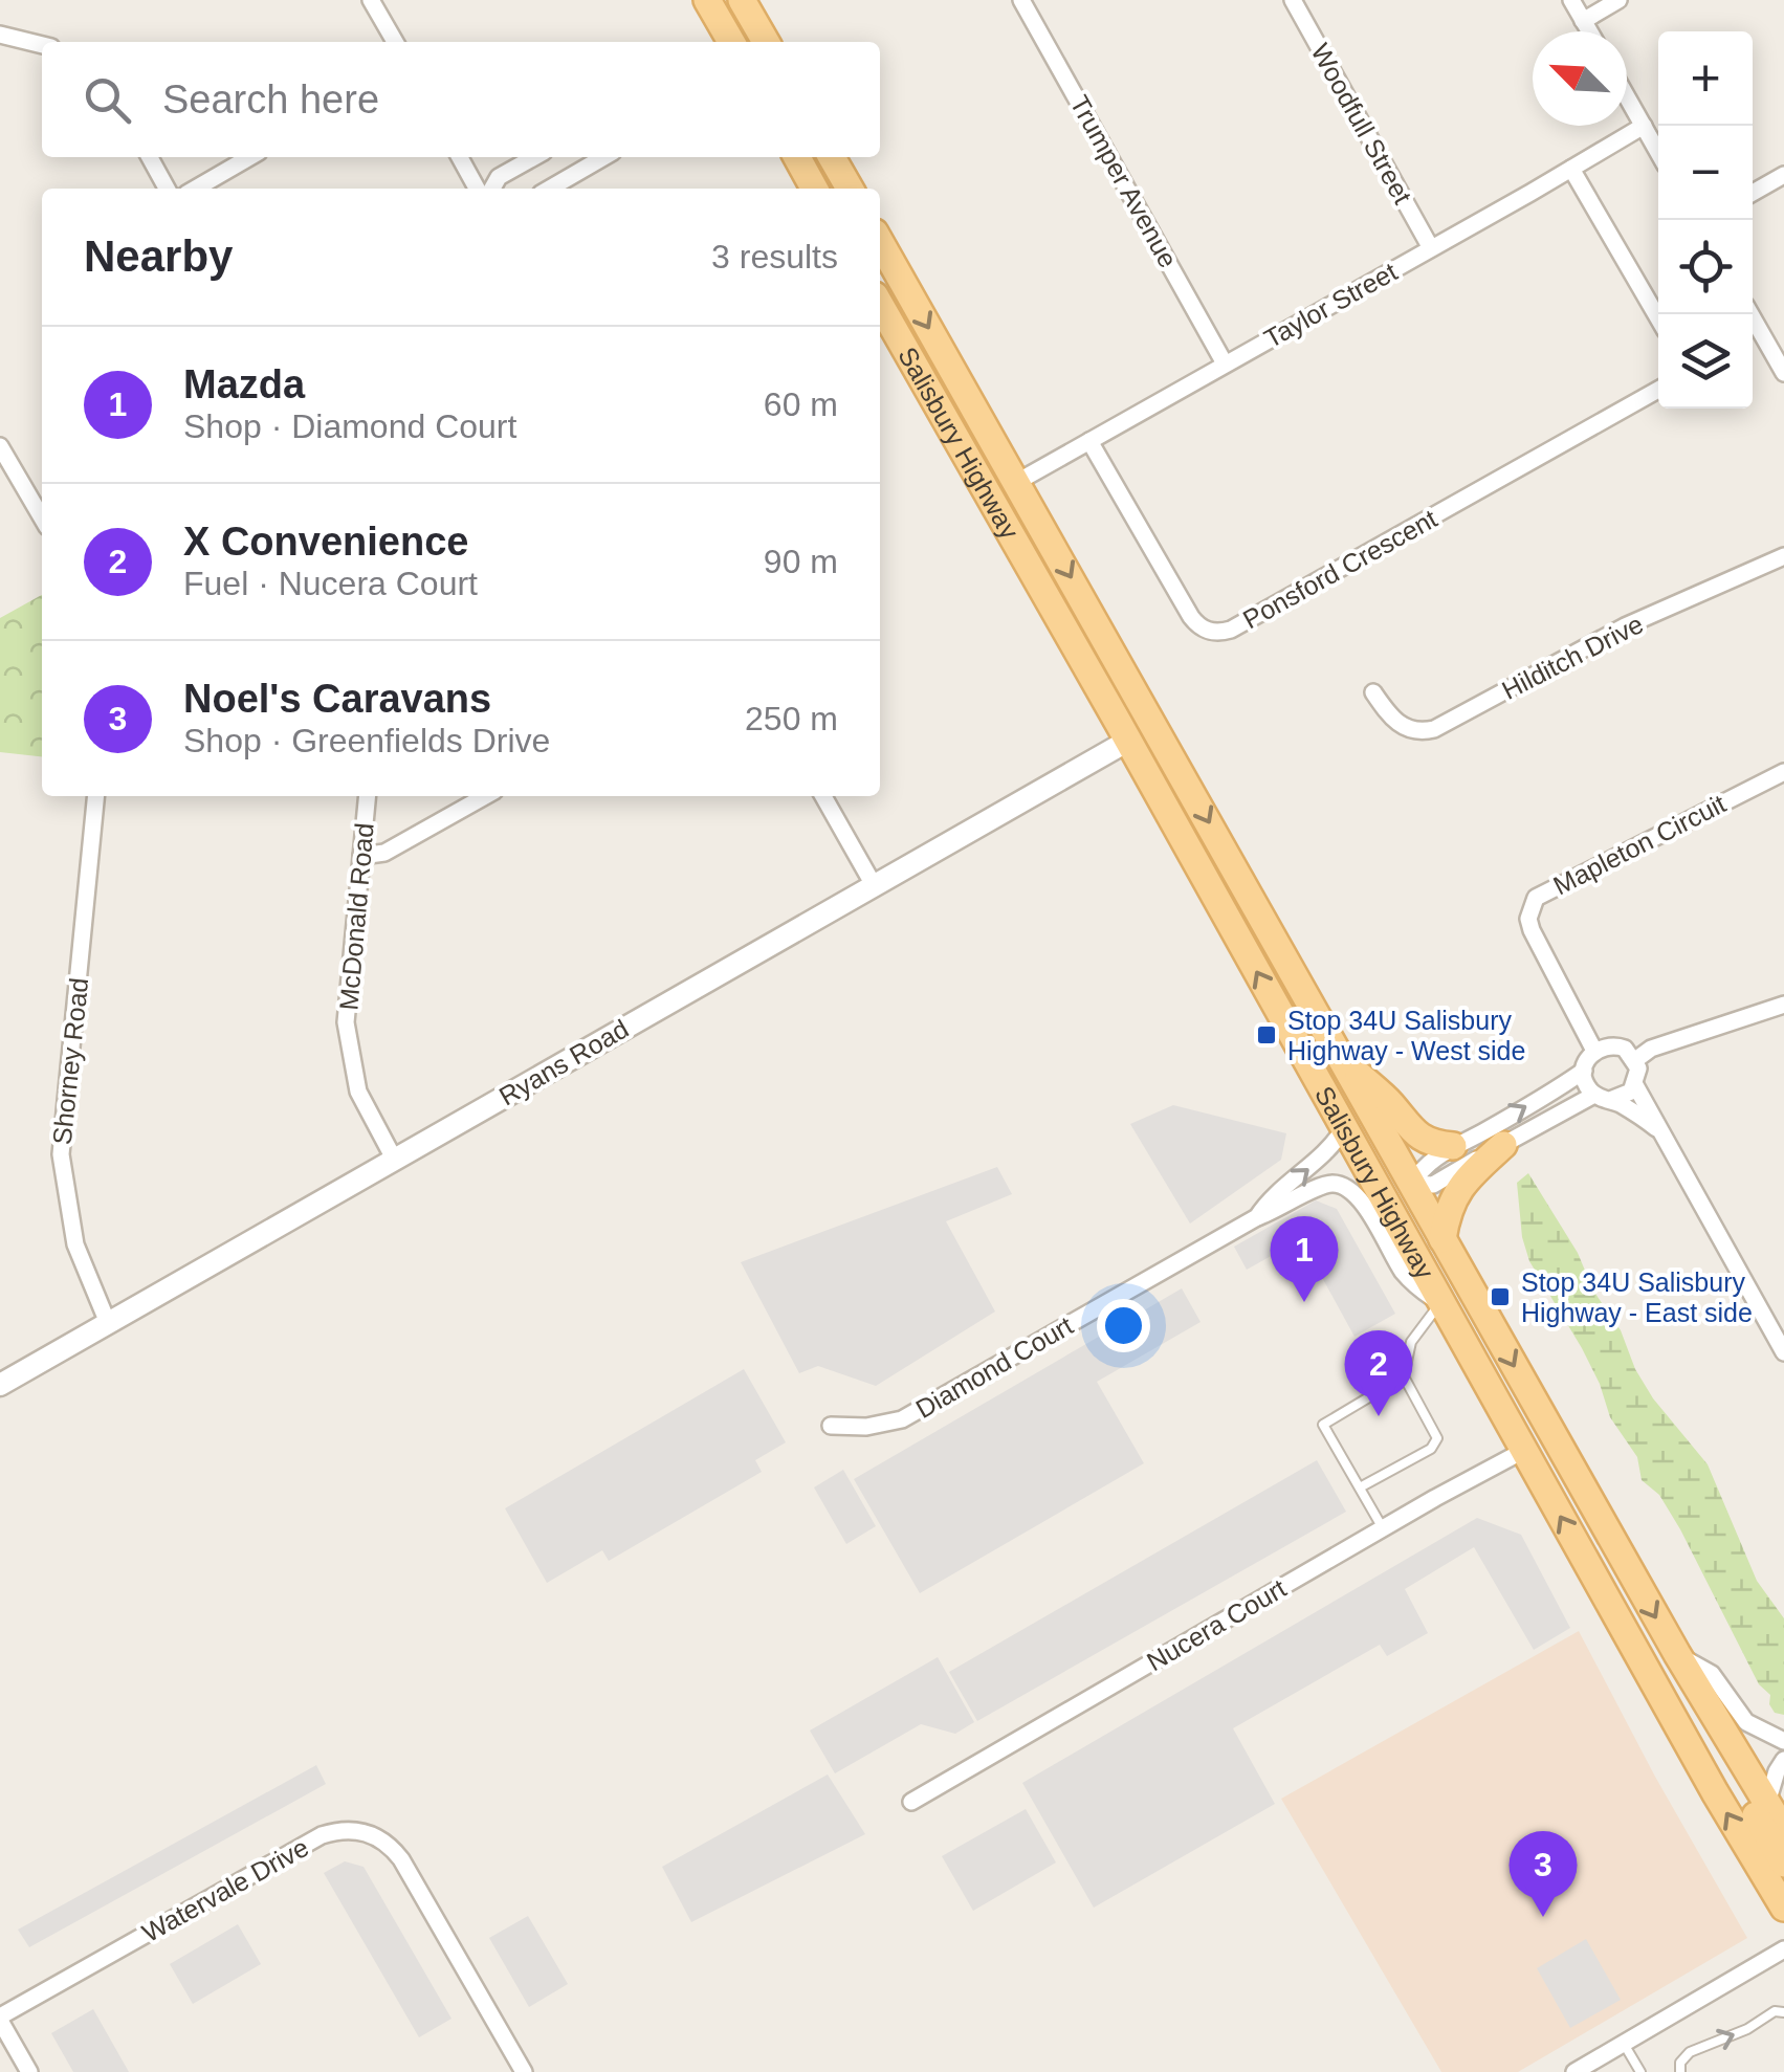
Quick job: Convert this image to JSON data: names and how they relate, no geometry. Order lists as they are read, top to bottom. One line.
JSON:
{"streets":{"main road":["Salisbury Highway"],"street":["Woodfull Street","Trumper Avenue","Taylor Street","Ponsford Crescent","Hilditch Drive","Mapleton Circuit","McDonald Road","Shorney Road","Ryans Road","Diamond Court","Nucera Court","Watervale Drive"]},"crossings":[["Woodfull Street","Taylor Street"],["Trumper Avenue","Taylor Street"],["Taylor Street","Salisbury Highway"],["Taylor Street","Ponsford Crescent"],["Salisbury Highway","Ryans Road"],["Salisbury Highway","Diamond Court"],["Salisbury Highway","Nucera Court"],["McDonald Road","Ryans Road"],["Shorney Road","Ryans Road"]],"places":{"transit":["Stop 34U Salisbury Highway - West side","Stop 34U Salisbury Highway - East side"]},"north":"top left","page":{"map_buttons":["+","−"],"search":"Search here","heading":["Nearby","3 results"],"list":[{"mark":"1","name":"Mazda","note":"Shop · Diamond Court","value":"60 m"},{"mark":"2","name":"X Convenience","note":"Fuel · Nucera Court","value":"90 m"},{"mark":"3","name":"Noel's Caravans","note":"Shop · Greenfields Drive","value":"250 m"}],"pins":["1","2","3"]}}
